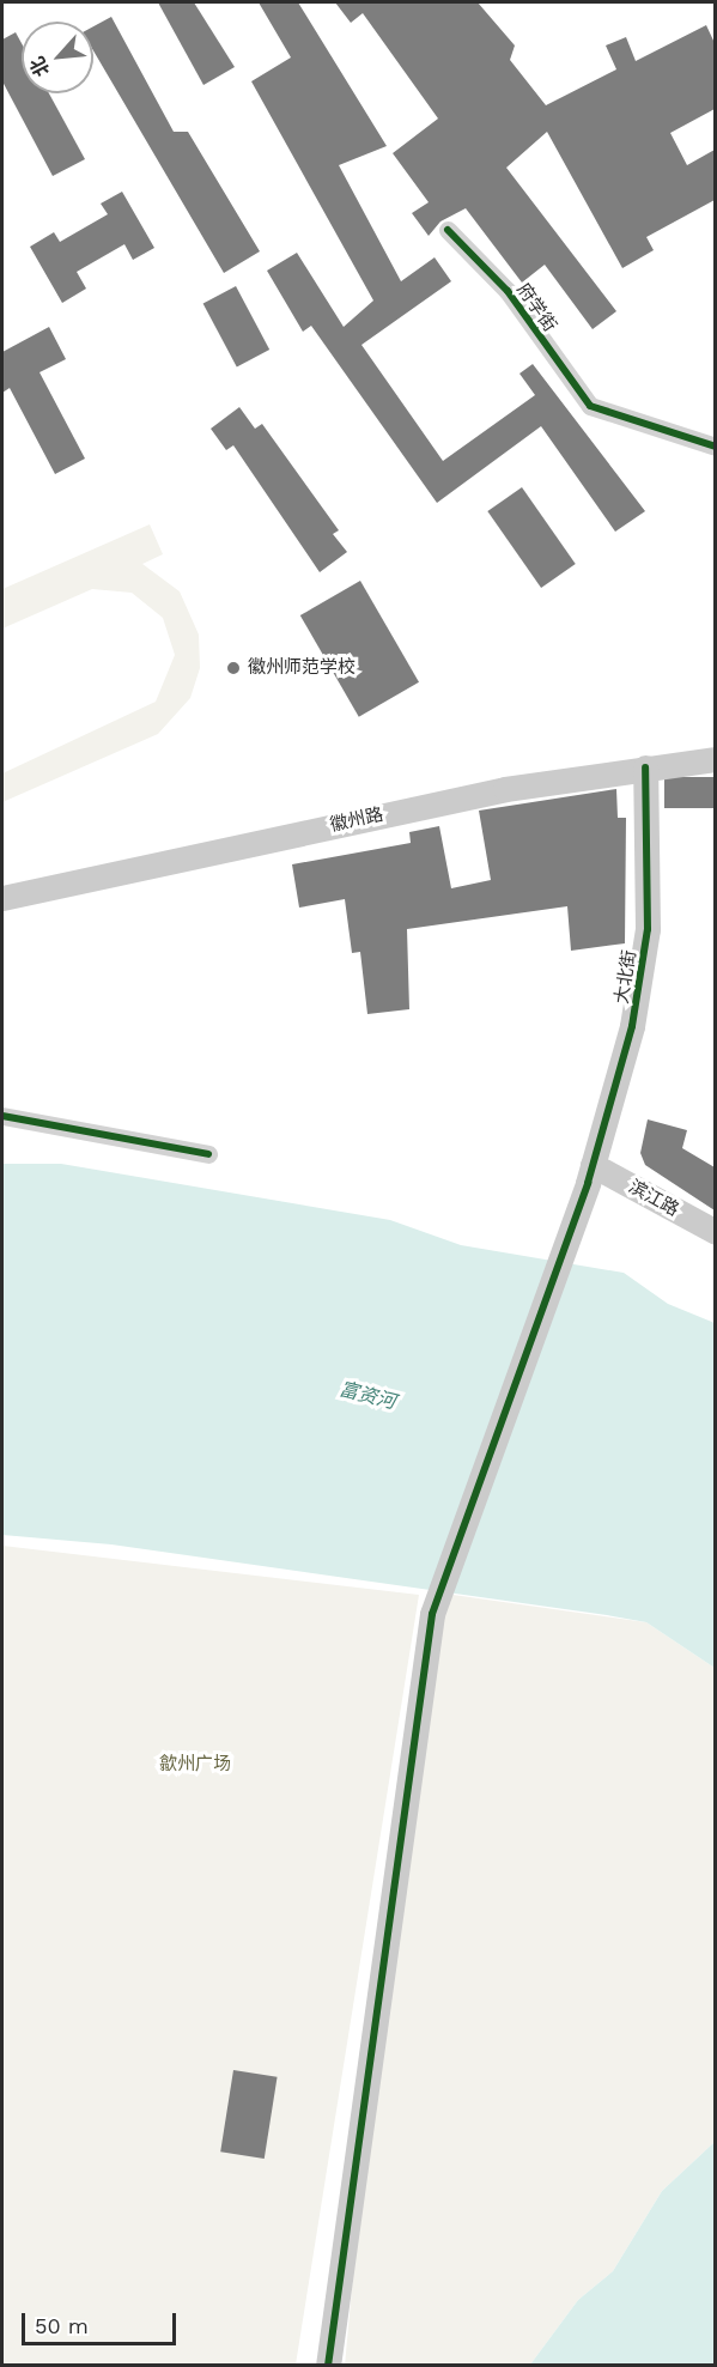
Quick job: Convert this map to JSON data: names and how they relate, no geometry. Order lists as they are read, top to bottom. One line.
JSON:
{"streets":{"street":["府学街","徽州路","大北街","滨江路"]},"crossings":[["徽州路","大北街"],["大北街","滨江路"]],"water":["富资河"],"parks":["歙州广场"],"places":["徽州师范学校"],"scale_bar":"50 m","north":"bottom left"}
